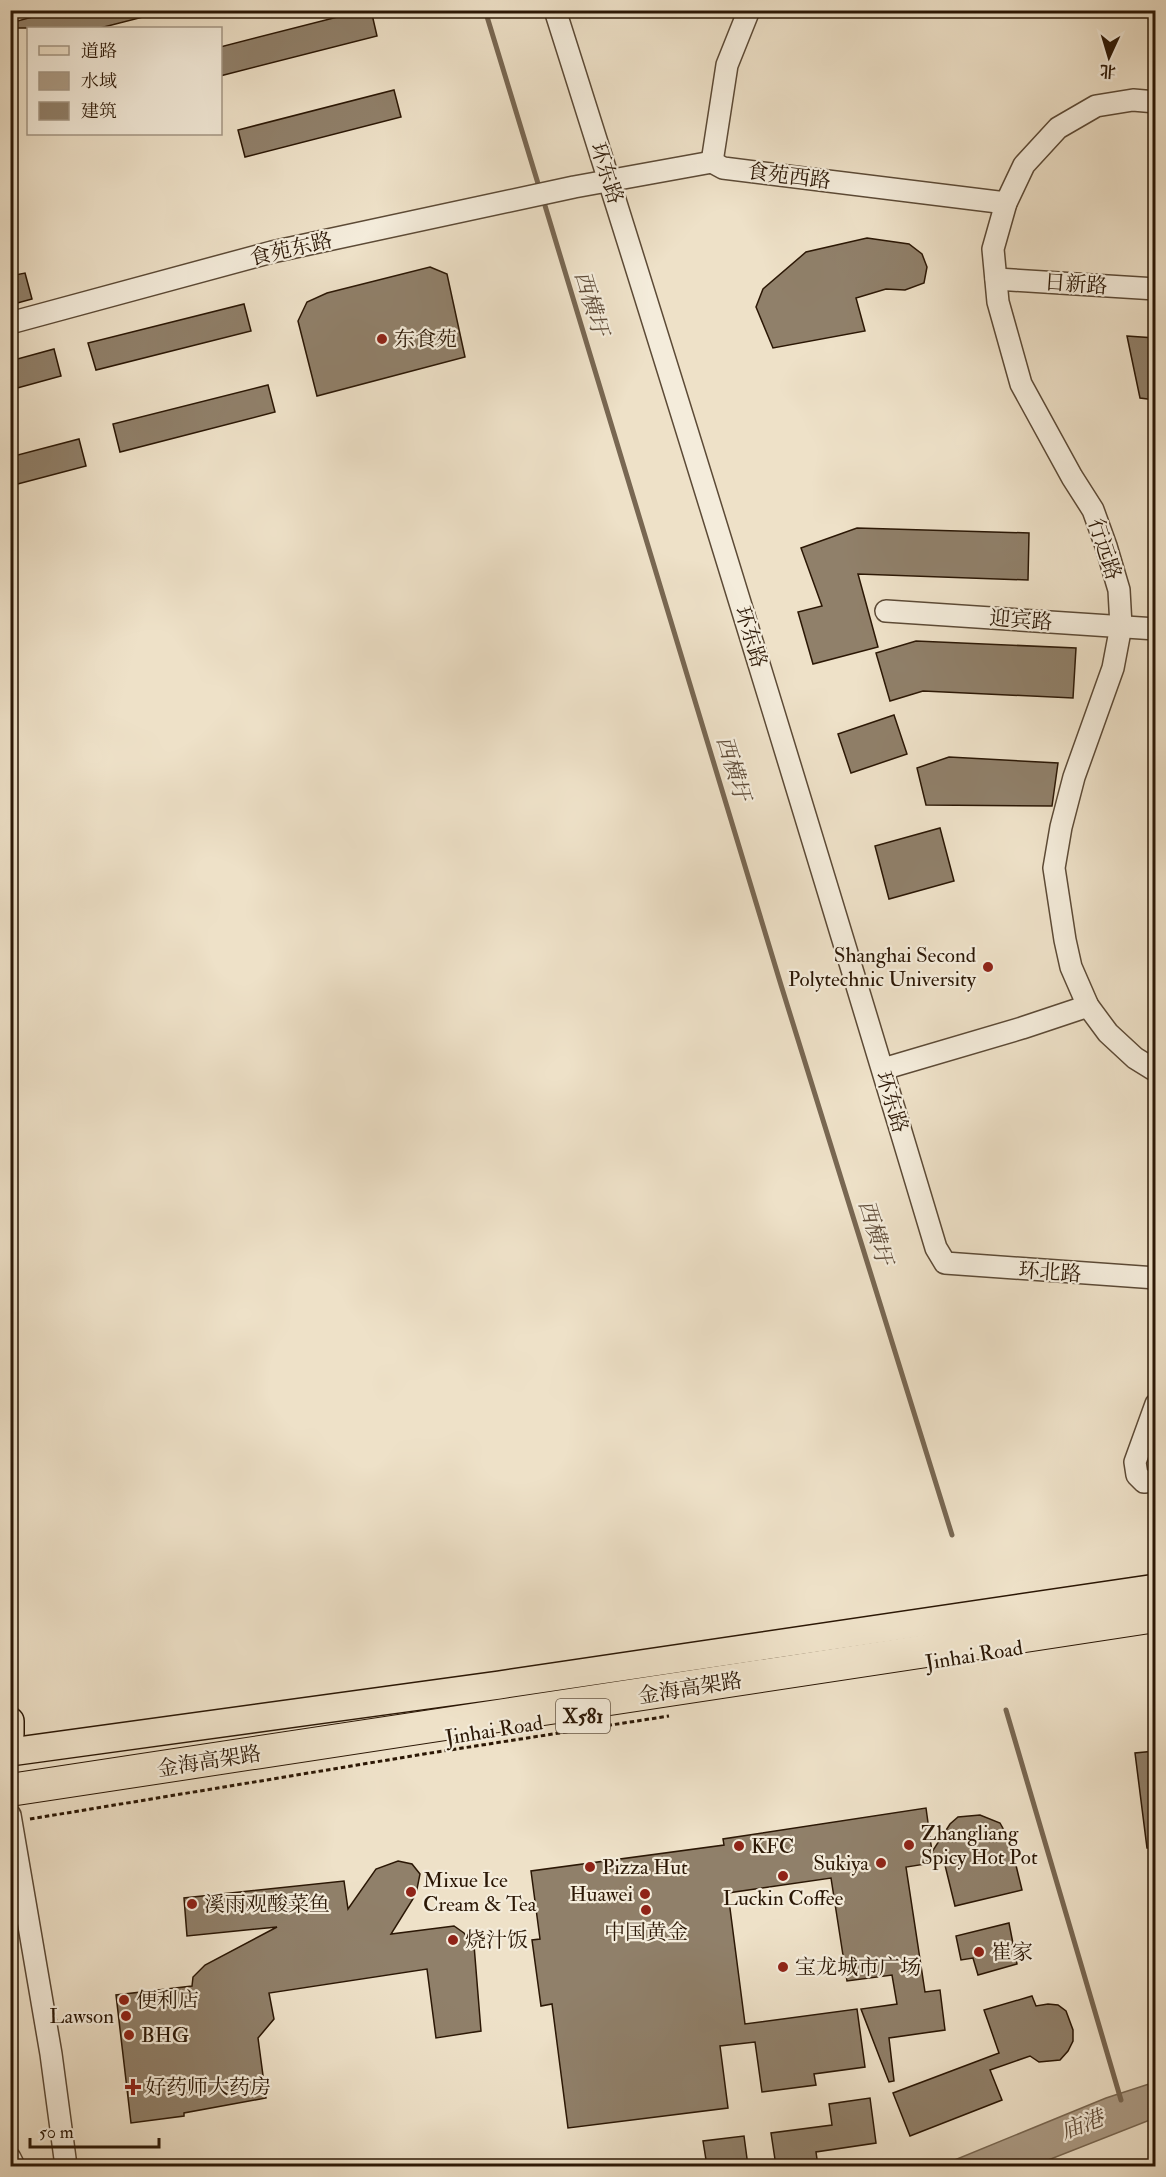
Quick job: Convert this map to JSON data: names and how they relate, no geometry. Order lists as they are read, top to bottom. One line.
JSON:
{"streets":{"highway":["金海高架路"],"main road":["Jinhai Road","X581"],"street":["环东路","食苑西路","食苑东路","日新路","行远路","迎宾路","环北路"]},"crossings":[["环东路","食苑西路"],["环东路","环北路"],["食苑西路","食苑东路"],["食苑西路","行远路"],["日新路","行远路"],["行远路","迎宾路"]],"water":["西横圩","庙港"],"places":{"other":["东食苑","Shanghai Second Polytechnic University","Zhangliang Spicy Hot Pot","KFC","Sukiya","Pizza Hut","Luckin Coffee","Mixue Ice Cream & Tea","Huawei","溪雨观酸菜鱼","中国黄金","烧汁饭","崔家","宝龙城市广场","便利店","Lawson","BHG"],"health":["好药师大药房"]},"legend":["道路","水域","建筑"],"scale_bar":"50 m","north":"bottom"}
